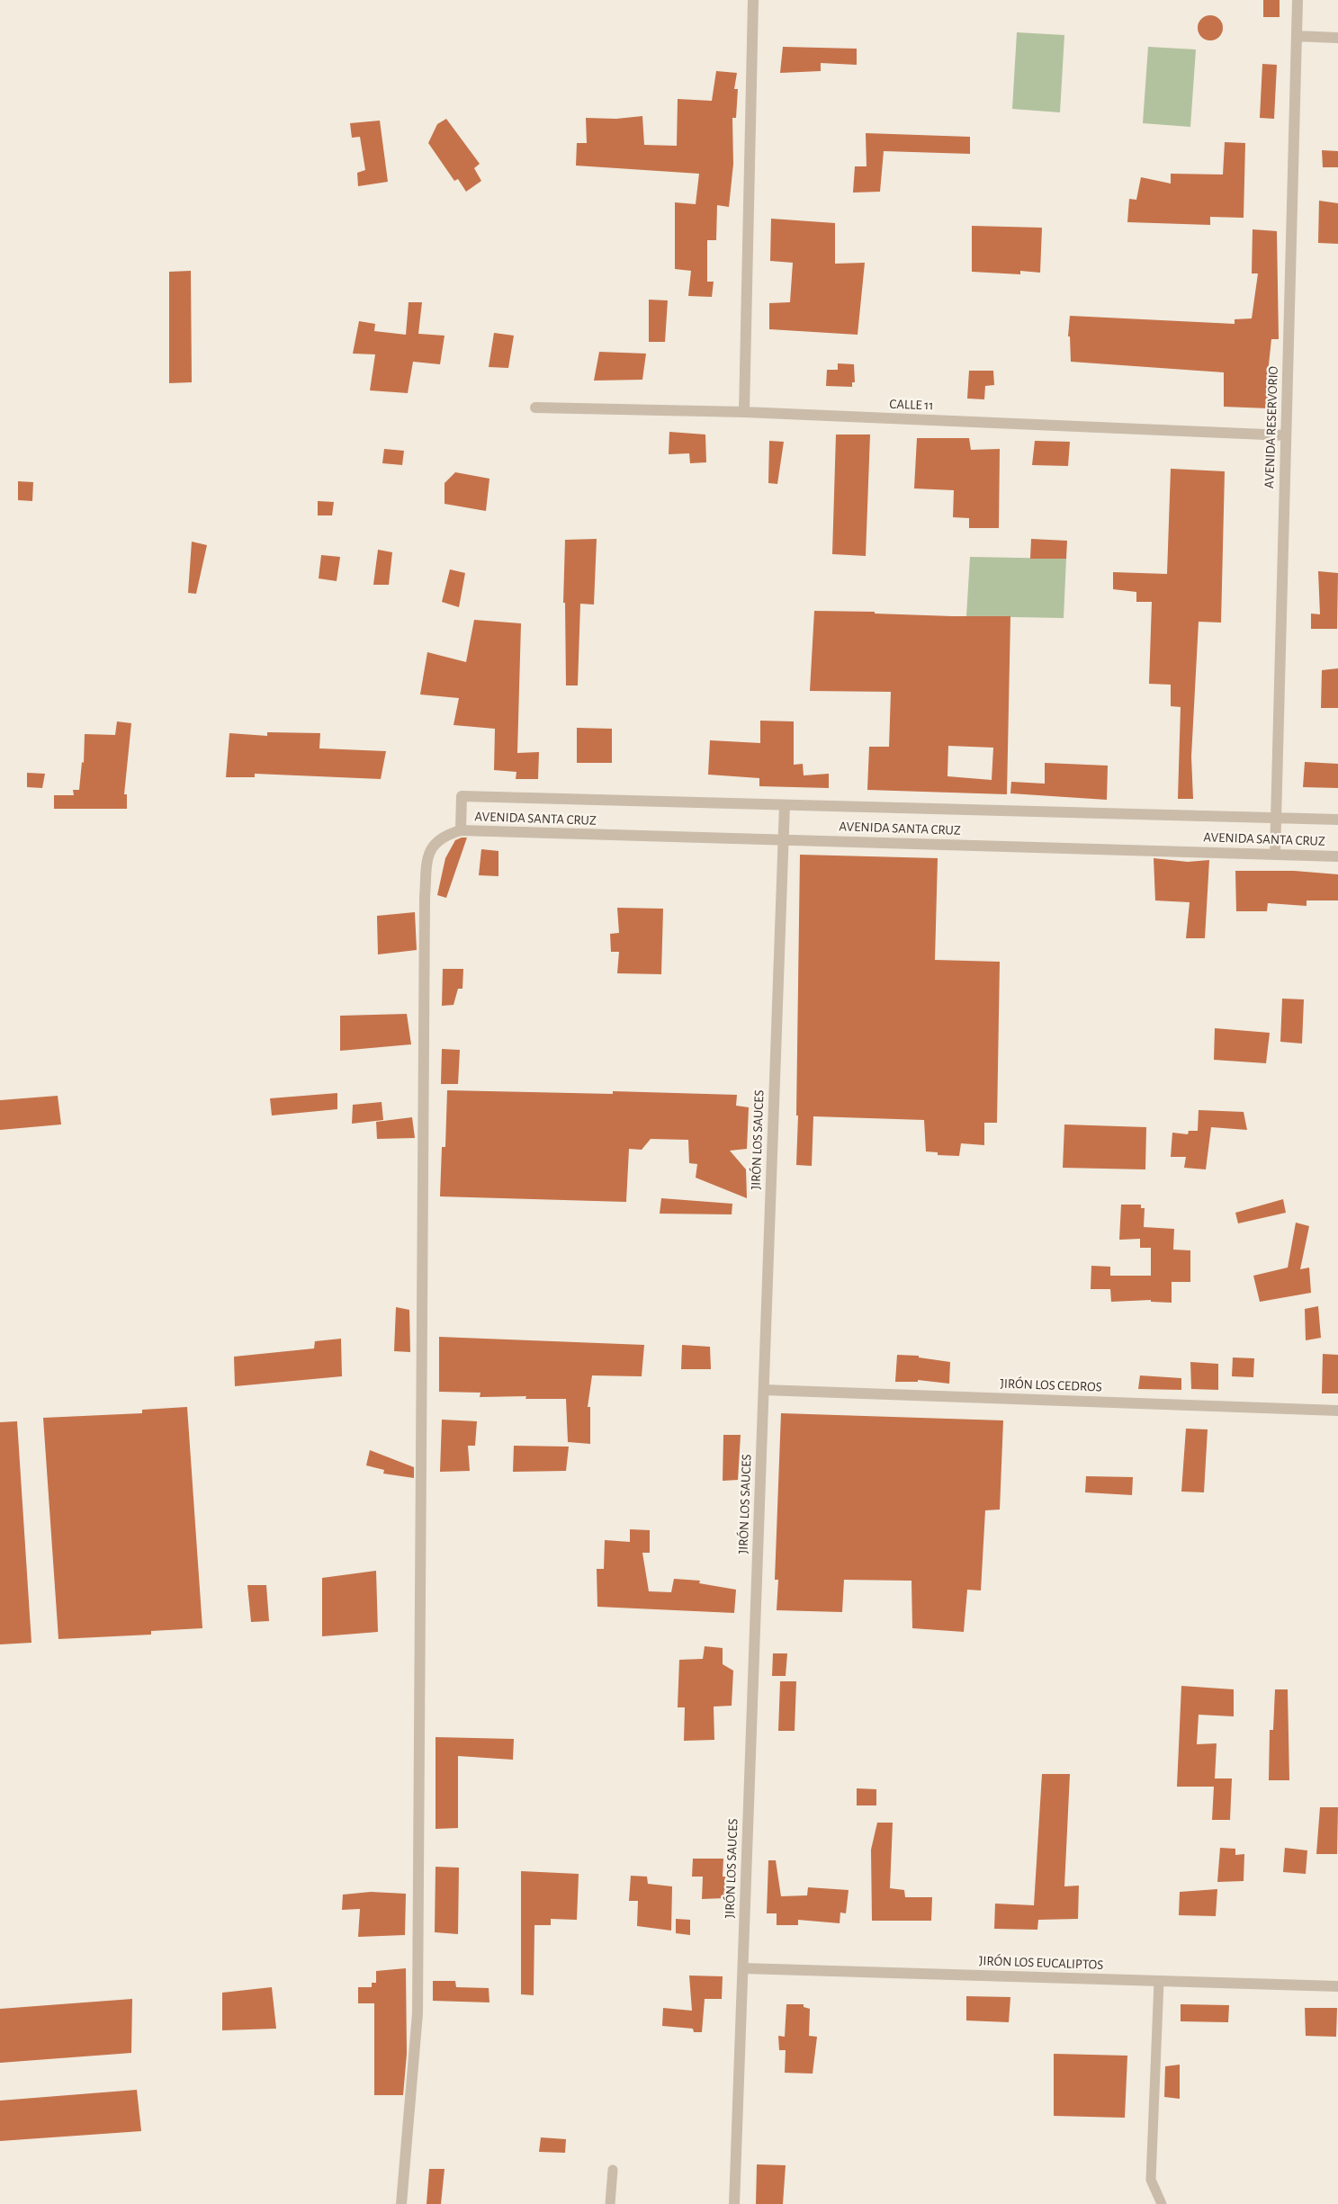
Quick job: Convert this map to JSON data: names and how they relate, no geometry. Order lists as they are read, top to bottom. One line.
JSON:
{"streets":{"street":["CALLE 11","AVENIDA RESERVORIO","AVENIDA SANTA CRUZ","JIRÓN LOS SAUCES","JIRÓN LOS CEDROS","JIRÓN LOS EUCALIPTOS"]},"crossings":[["CALLE 11","AVENIDA RESERVORIO"],["AVENIDA RESERVORIO","AVENIDA SANTA CRUZ"],["AVENIDA SANTA CRUZ","JIRÓN LOS SAUCES"],["JIRÓN LOS SAUCES","JIRÓN LOS CEDROS"],["JIRÓN LOS SAUCES","JIRÓN LOS EUCALIPTOS"]]}
